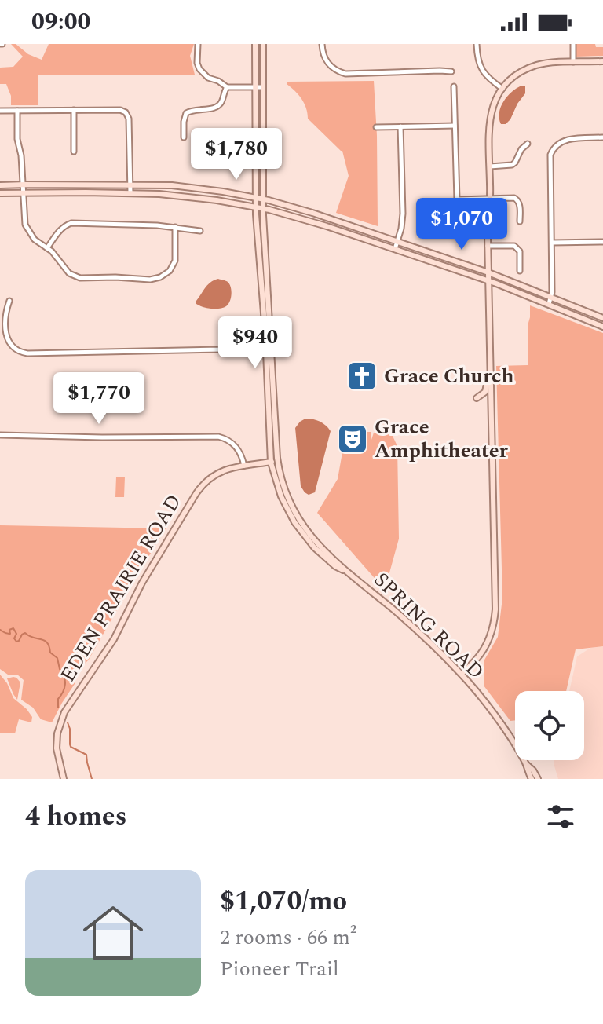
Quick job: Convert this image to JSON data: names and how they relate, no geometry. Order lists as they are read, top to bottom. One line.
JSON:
{"streets":{"main road":["EDEN PRAIRIE ROAD","SPRING ROAD"]},"crossings":[["EDEN PRAIRIE ROAD","SPRING ROAD"]],"places":{"church":["Grace Church"],"theatre":["Grace Amphitheater"]},"page":{"status":"09:00","price":["$1,780","$1,070","$940","$1,770"],"heading":"4 homes","list":[{"name":"$1,070/mo","note":"2 rooms · 66 m² · Pioneer Trail"}]}}
